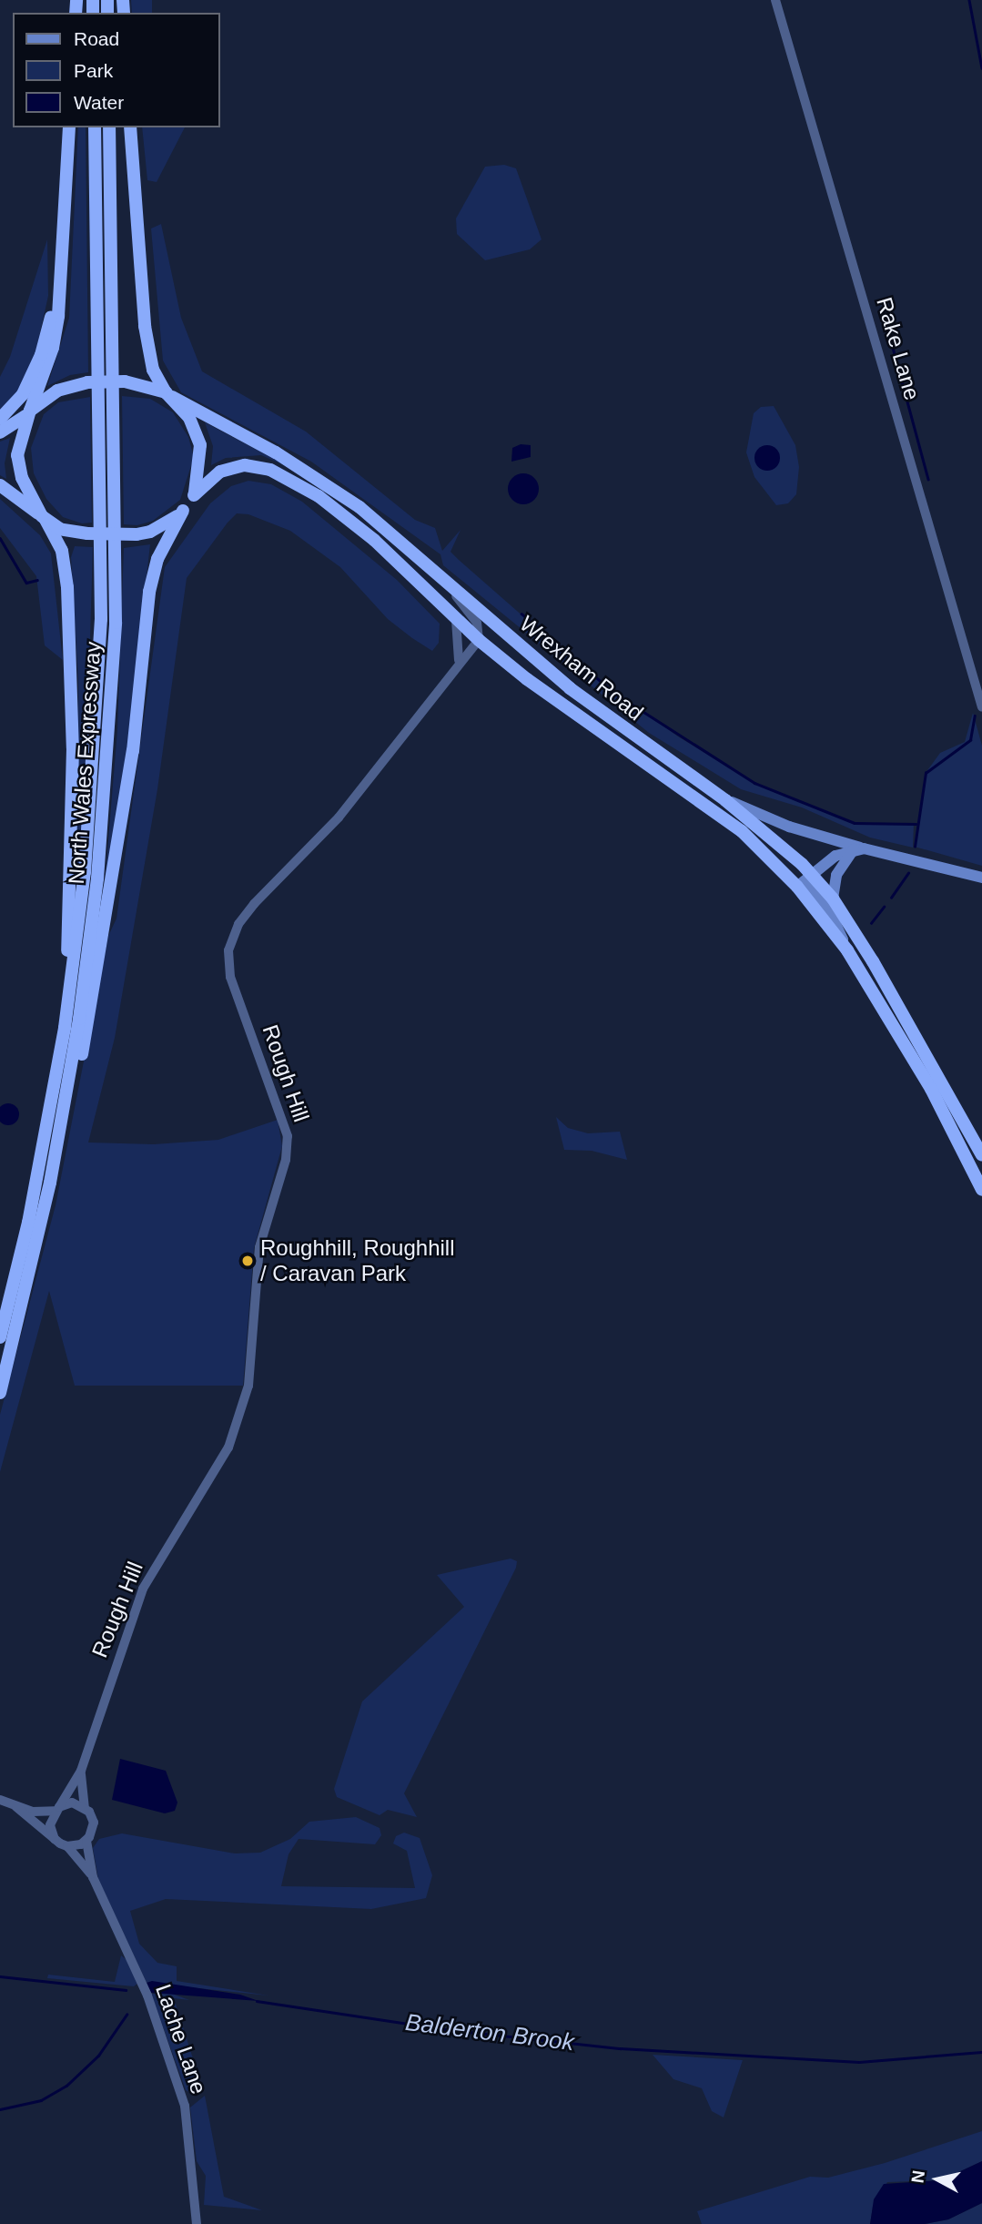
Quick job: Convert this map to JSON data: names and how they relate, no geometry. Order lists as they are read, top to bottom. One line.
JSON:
{"streets":{"highway":["Wrexham Road","North Wales Expressway"],"street":["Rake Lane","Rough Hill","Lache Lane"]},"crossings":[["Wrexham Road","Rough Hill"],["Rough Hill","Lache Lane"]],"water":["Balderton Brook"],"places":["Roughhill, Roughhill / Caravan Park"],"legend":["Road","Park","Water"],"north":"left"}
